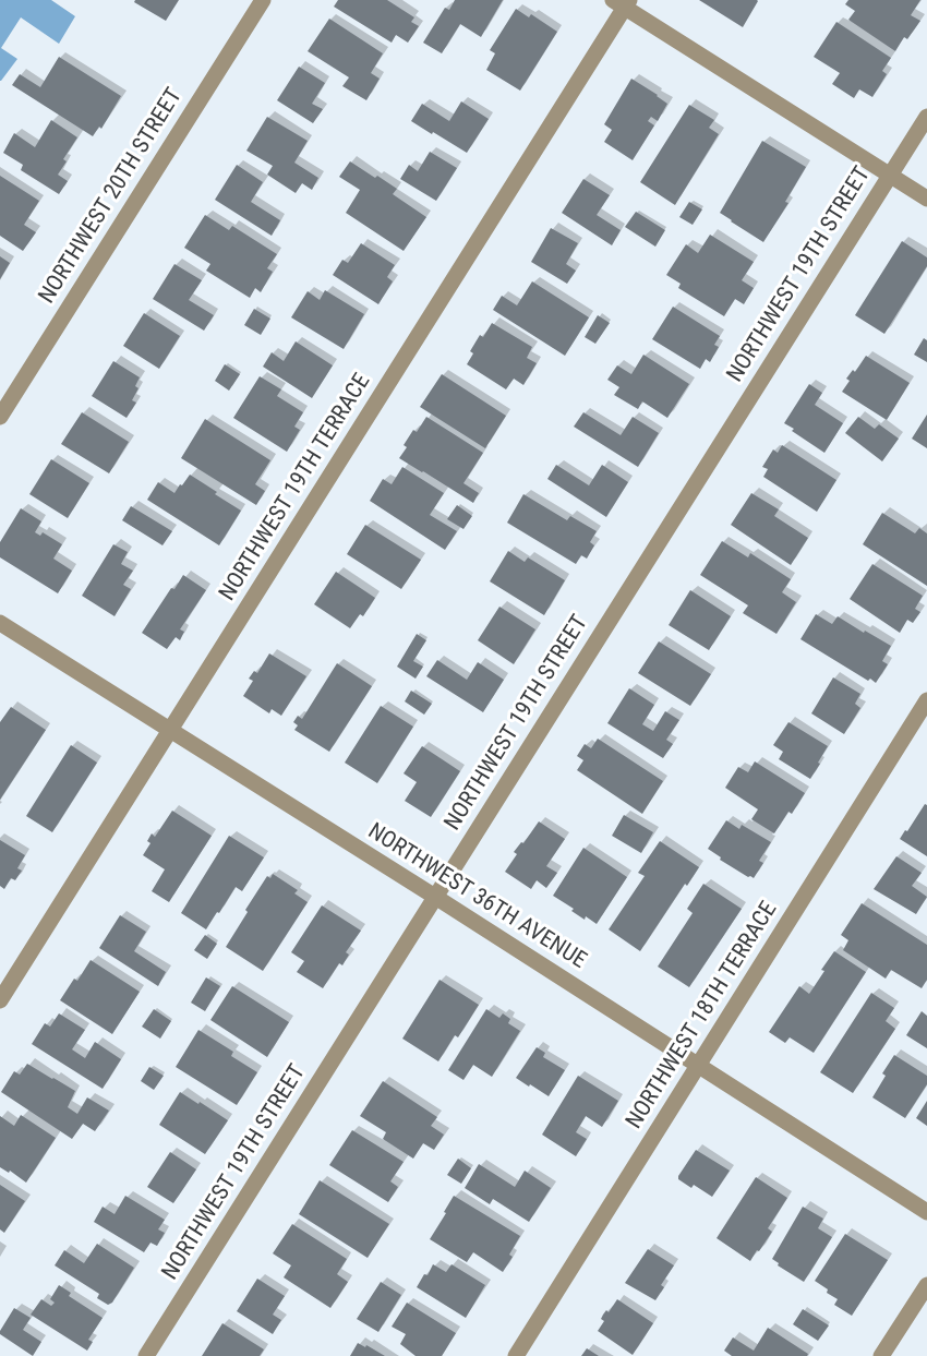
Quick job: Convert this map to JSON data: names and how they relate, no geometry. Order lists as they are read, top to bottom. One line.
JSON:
{"streets":{"street":["NORTHWEST 20TH STREET","NORTHWEST 19TH STREET","NORTHWEST 19TH TERRACE","NORTHWEST 36TH AVENUE","NORTHWEST 18TH TERRACE"]},"crossings":[["NORTHWEST 19TH STREET","NORTHWEST 36TH AVENUE"],["NORTHWEST 19TH TERRACE","NORTHWEST 36TH AVENUE"],["NORTHWEST 36TH AVENUE","NORTHWEST 18TH TERRACE"]]}
